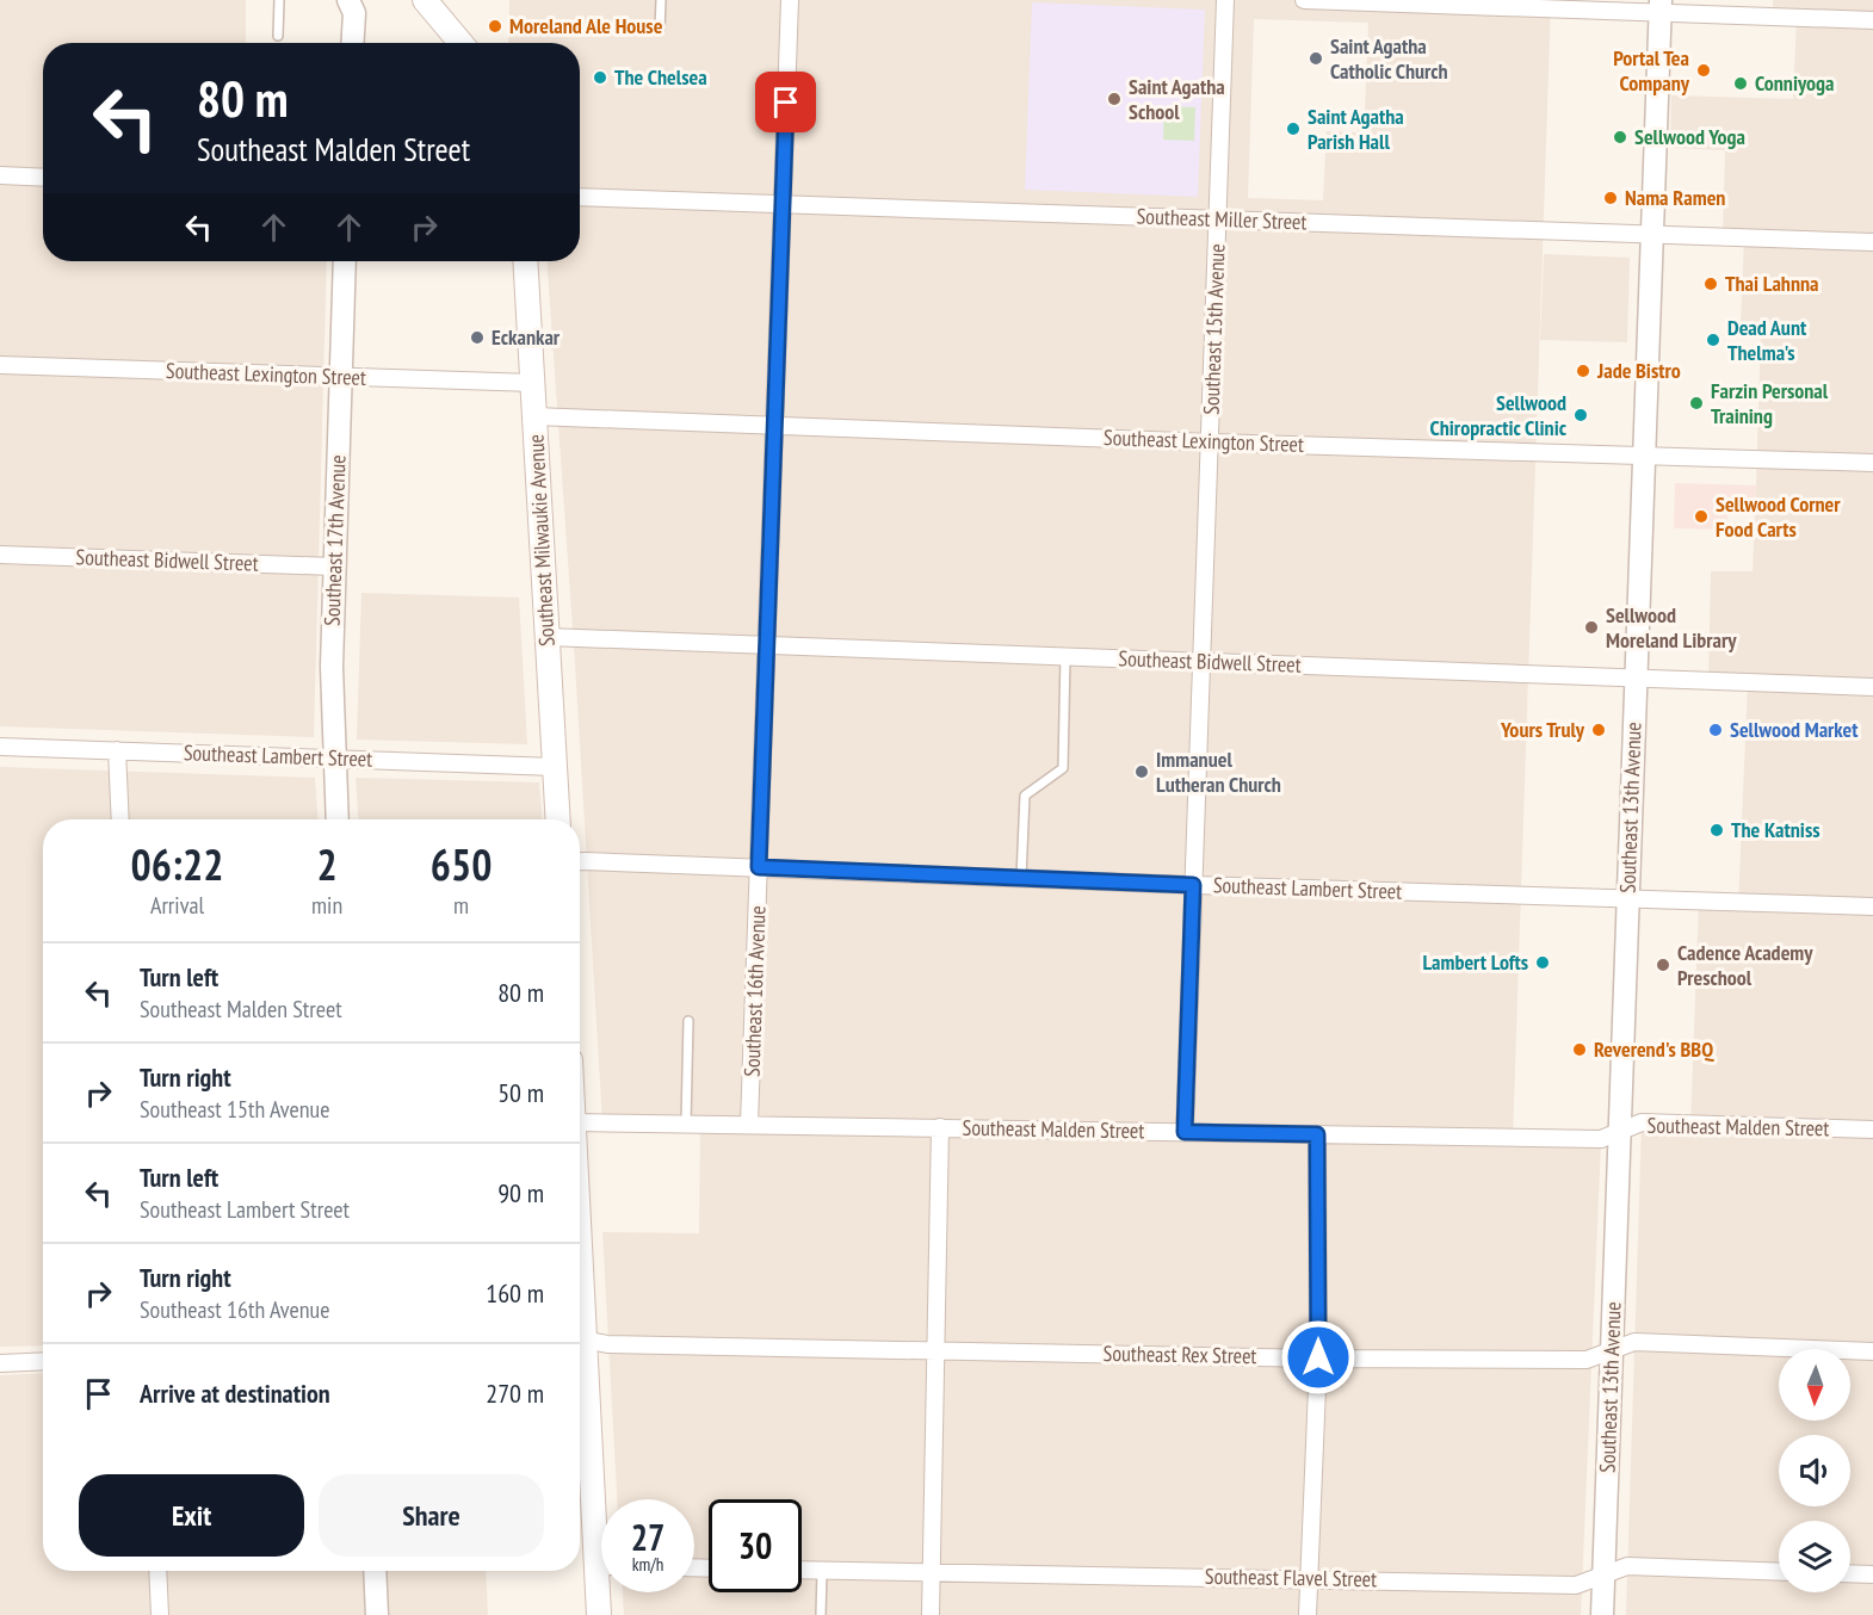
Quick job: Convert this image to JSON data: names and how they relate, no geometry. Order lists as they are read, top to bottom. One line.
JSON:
{"streets":{"main road":["Southeast Milwaukie Avenue"],"street":["Southeast Miller Street","Southeast 15th Avenue","Southeast Lexington Street","Southeast 17th Avenue","Southeast Bidwell Street","Southeast Lambert Street","Southeast 13th Avenue","Southeast 16th Avenue","Southeast Malden Street","Southeast Rex Street","Southeast Flavel Street"]},"crossings":[["Southeast Miller Street","Southeast 15th Avenue"],["Southeast Miller Street","Southeast 13th Avenue"],["Southeast Miller Street","Southeast 16th Avenue"],["Southeast 15th Avenue","Southeast Lexington Street"],["Southeast 15th Avenue","Southeast Bidwell Street"],["Southeast 15th Avenue","Southeast Lambert Street"],["Southeast 15th Avenue","Southeast Malden Street"],["Southeast Lexington Street","Southeast 17th Avenue"],["Southeast Lexington Street","Southeast Milwaukie Avenue"],["Southeast Lexington Street","Southeast 13th Avenue"],["Southeast Lexington Street","Southeast 16th Avenue"],["Southeast 17th Avenue","Southeast Bidwell Street"],["Southeast 17th Avenue","Southeast Lambert Street"],["Southeast Milwaukie Avenue","Southeast Bidwell Street"],["Southeast Milwaukie Avenue","Southeast Lambert Street"],["Southeast Bidwell Street","Southeast 13th Avenue"],["Southeast Bidwell Street","Southeast 16th Avenue"],["Southeast Lambert Street","Southeast 13th Avenue"],["Southeast Lambert Street","Southeast 16th Avenue"],["Southeast 13th Avenue","Southeast Malden Street"],["Southeast 13th Avenue","Southeast Rex Street"],["Southeast 13th Avenue","Southeast Flavel Street"],["Southeast 16th Avenue","Southeast Malden Street"]],"places":["Moreland Ale House","Saint Agatha Catholic Church","Portal Tea Company","The Chelsea","Conniyoga","Saint Agatha School","Saint Agatha Parish Hall","Sellwood Yoga","Nama Ramen","Thai Lahnna","Eckankar","Dead Aunt Thelma's","Jade Bistro","Farzin Personal Training","Sellwood Chiropractic Clinic","Sellwood Corner Food Carts","Sellwood Moreland Library","Yours Truly","Sellwood Market","Immanuel Lutheran Church","The Katniss","Lambert Lofts","Cadence Academy Preschool","Reverend's BBQ"],"north":"bottom","page":{"turn":["80 m","Southeast Malden Street"],"eta":["06:22","Arrival","2","min","650","m"],"list":[{"name":"Turn left","note":"Southeast Malden Street","value":"80 m"},{"name":"Turn right","note":"Southeast 15th Avenue","value":"50 m"},{"name":"Turn left","note":"Southeast Lambert Street","value":"90 m"},{"name":"Turn right","note":"Southeast 16th Avenue","value":"160 m"},{"name":"Arrive at destination","value":"270 m"}],"buttons":["Exit","Share"],"speed":"27 km/h","limit":"30"}}
